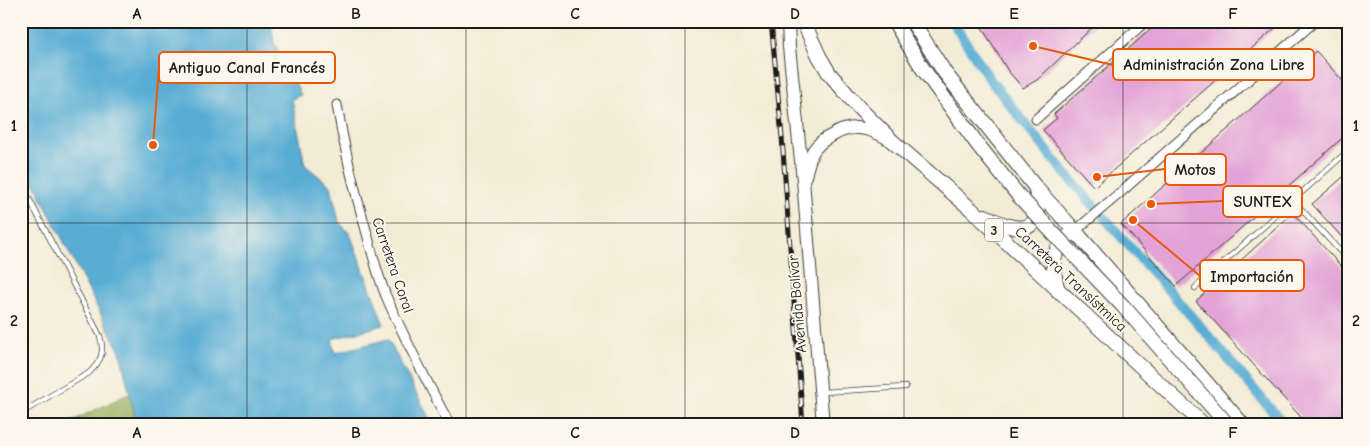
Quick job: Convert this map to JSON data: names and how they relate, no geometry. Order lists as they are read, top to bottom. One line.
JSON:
{"streets":{"main road":["3","Carretera Transístmica","Avenida Bolívar"],"street":["Carretera Coral"]},"crossings":[["Carretera Transístmica","Avenida Bolívar"]],"places":["Administración Zona Libre","Antiguo Canal Francés","Motos","SUNTEX","Importación"],"grid":{"columns":["A","B","C","D","E","F"],"rows":["1","2"]}}
